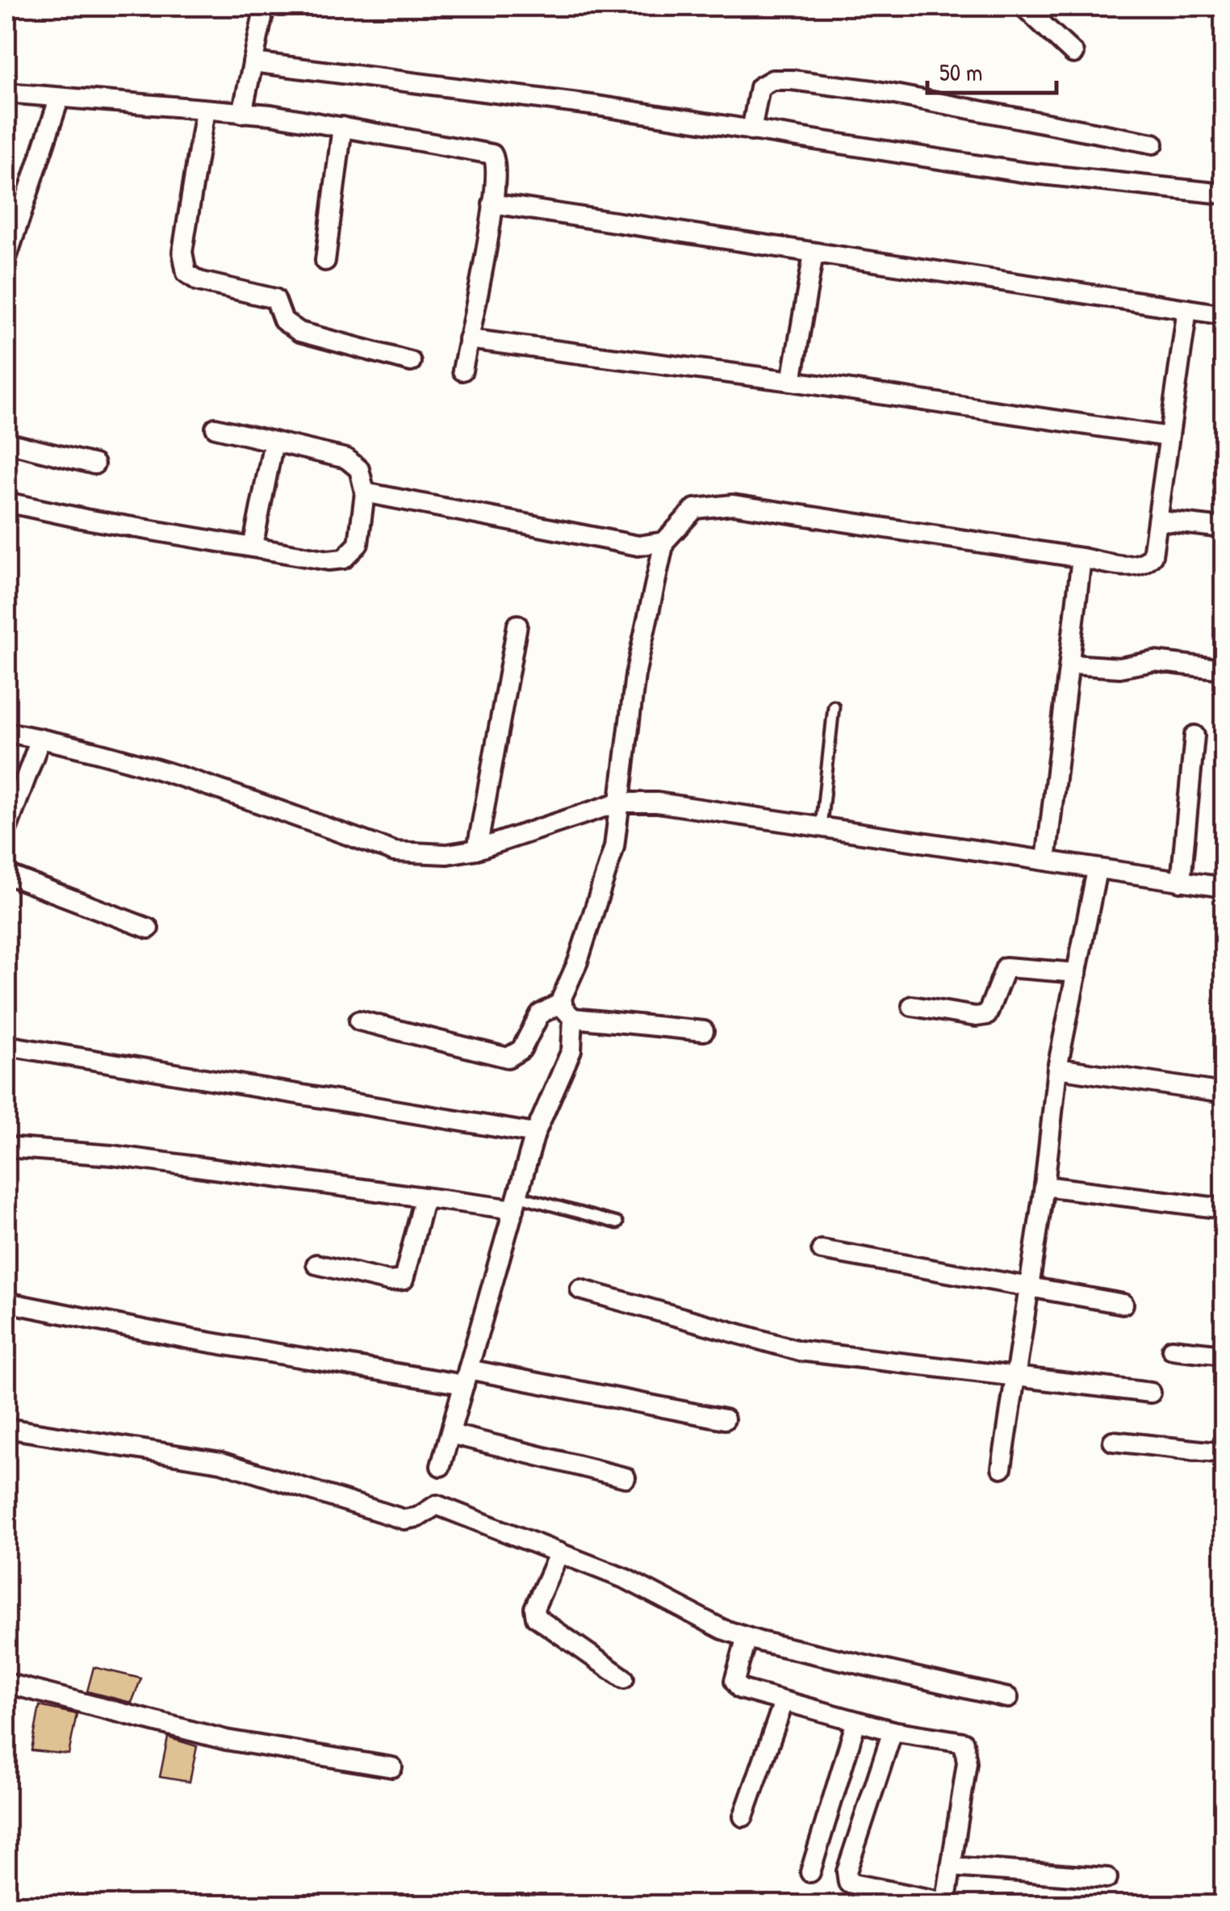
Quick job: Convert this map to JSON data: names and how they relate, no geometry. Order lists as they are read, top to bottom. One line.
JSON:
{"scale_bar":"50 m"}
